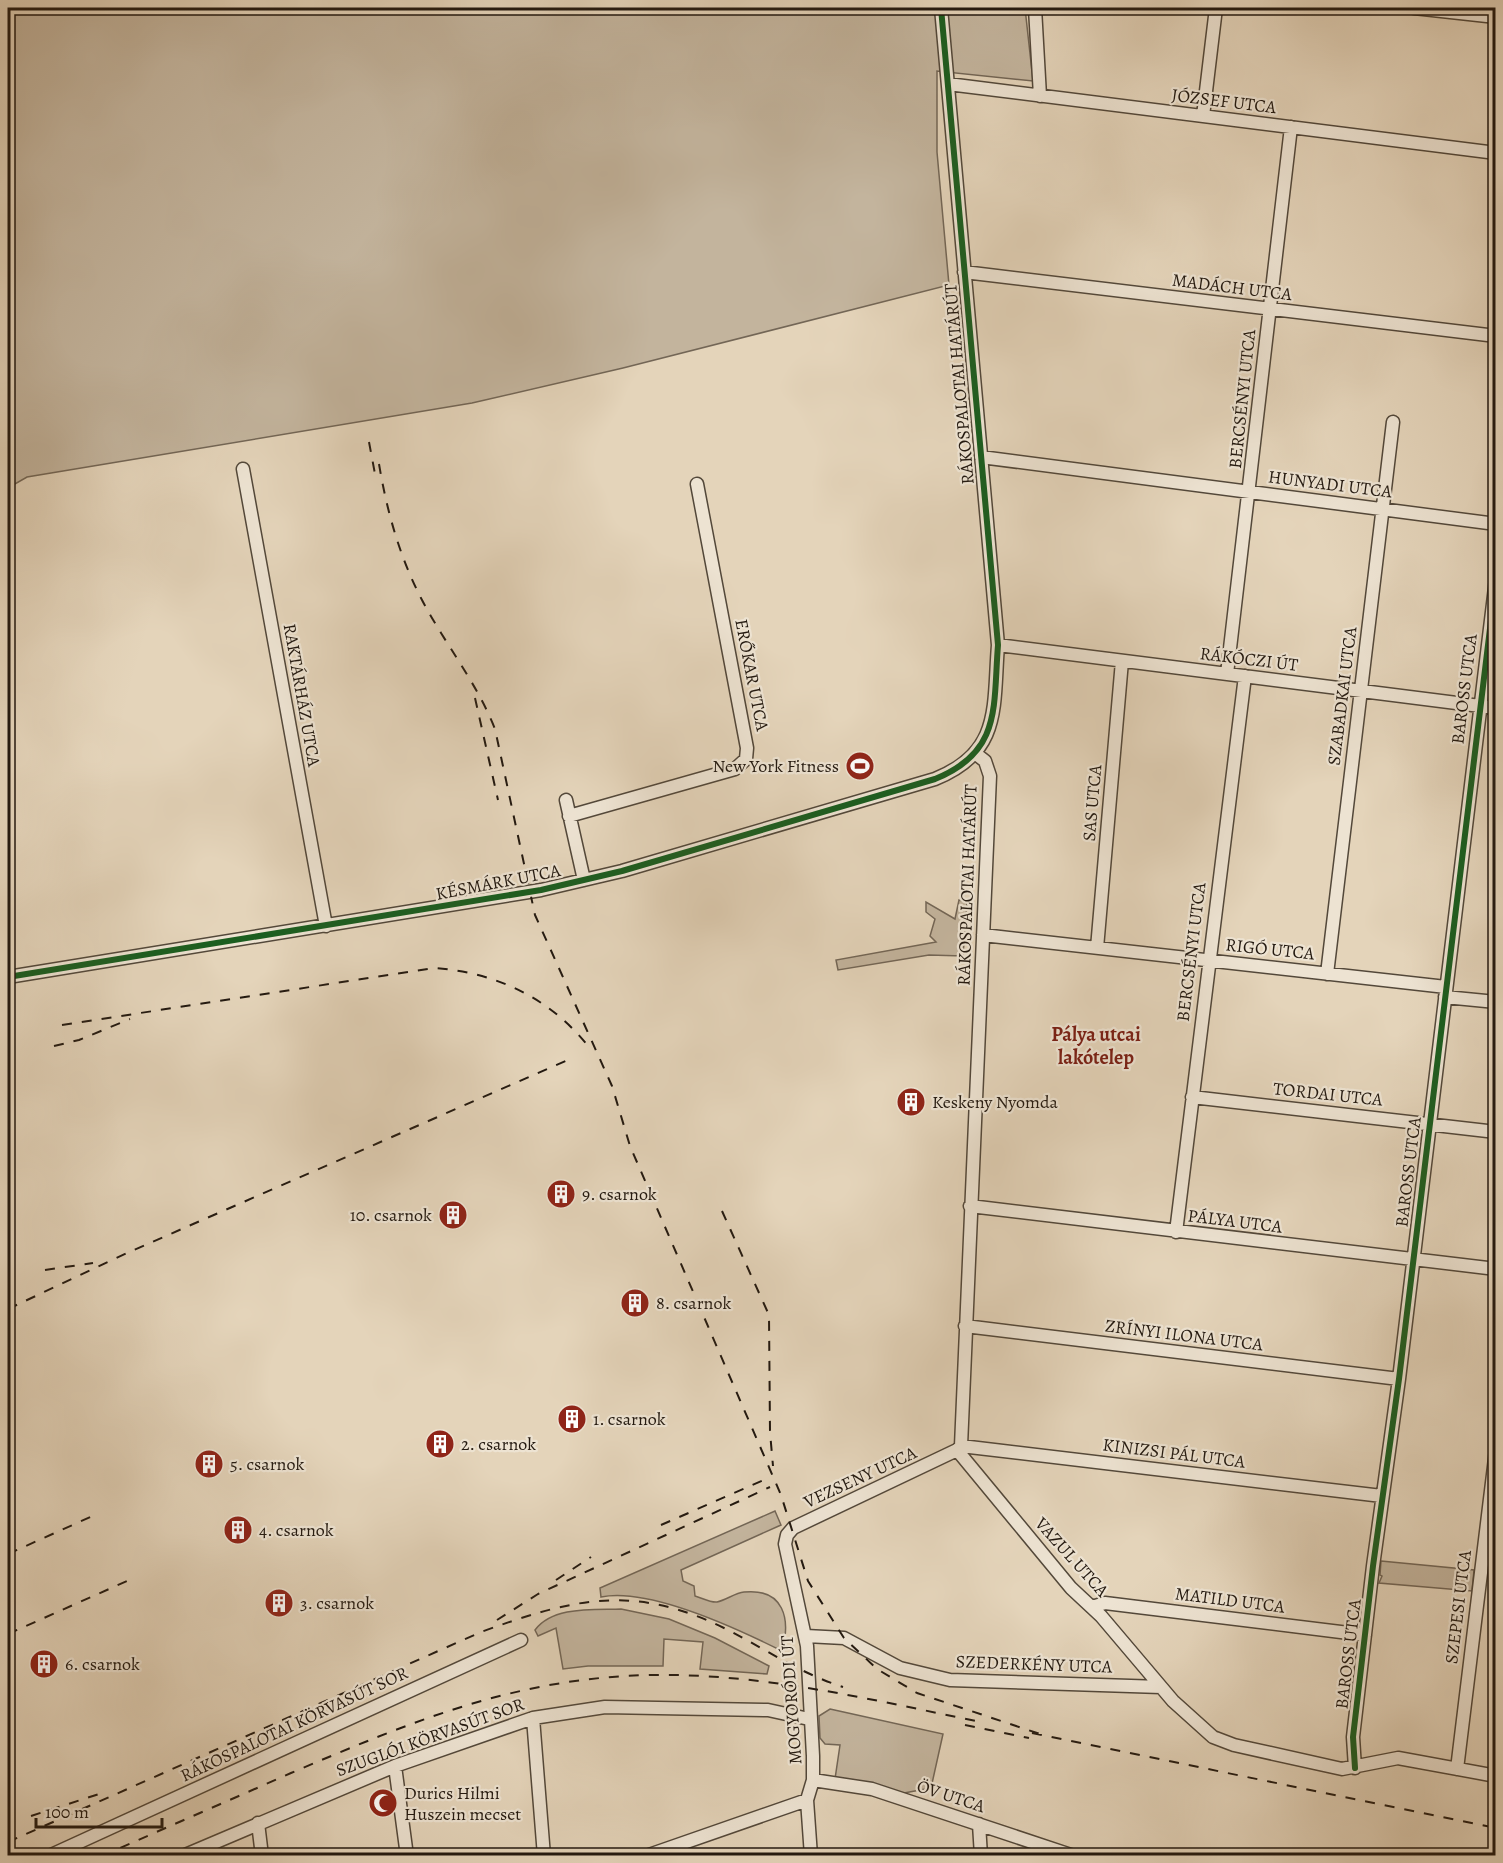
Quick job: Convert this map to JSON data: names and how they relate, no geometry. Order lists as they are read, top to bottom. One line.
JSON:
{"streets":{"street":["JÓZSEF UTCA","MADÁCH UTCA","RÁKOSPALOTAI HATÁRÚT","BERCSÉNYI UTCA","HUNYADI UTCA","RÁKÓCZI ÚT","ERŐKAR UTCA","BAROSS UTCA","RAKTÁRHÁZ UTCA","SZABADKAI UTCA","SAS UTCA","KÉSMÁRK UTCA","RIGÓ UTCA","TORDAI UTCA","PÁLYA UTCA","ZRÍNYI ILONA UTCA","KINIZSI PÁL UTCA","VEZSENY UTCA","VAZUL UTCA","MATILD UTCA","SZEPESI UTCA","SZEDERKÉNY UTCA","MOGYORÓDI ÚT","RÁKOSPALOTAI KÖRVASÚT SOR","SZUGLÓI KÖRVASÚT SOR","ÖV UTCA"]},"crossings":[["JÓZSEF UTCA","RÁKOSPALOTAI HATÁRÚT"],["JÓZSEF UTCA","BERCSÉNYI UTCA"],["MADÁCH UTCA","RÁKOSPALOTAI HATÁRÚT"],["MADÁCH UTCA","BERCSÉNYI UTCA"],["RÁKOSPALOTAI HATÁRÚT","HUNYADI UTCA"],["RÁKOSPALOTAI HATÁRÚT","RÁKÓCZI ÚT"],["RÁKOSPALOTAI HATÁRÚT","KÉSMÁRK UTCA"],["RÁKOSPALOTAI HATÁRÚT","RIGÓ UTCA"],["RÁKOSPALOTAI HATÁRÚT","PÁLYA UTCA"],["RÁKOSPALOTAI HATÁRÚT","ZRÍNYI ILONA UTCA"],["RÁKOSPALOTAI HATÁRÚT","KINIZSI PÁL UTCA"],["RÁKOSPALOTAI HATÁRÚT","VEZSENY UTCA"],["RÁKOSPALOTAI HATÁRÚT","VAZUL UTCA"],["BERCSÉNYI UTCA","HUNYADI UTCA"],["BERCSÉNYI UTCA","RÁKÓCZI ÚT"],["BERCSÉNYI UTCA","RIGÓ UTCA"],["BERCSÉNYI UTCA","TORDAI UTCA"],["BERCSÉNYI UTCA","PÁLYA UTCA"],["HUNYADI UTCA","SZABADKAI UTCA"],["RÁKÓCZI ÚT","BAROSS UTCA"],["RÁKÓCZI ÚT","SZABADKAI UTCA"],["RÁKÓCZI ÚT","SAS UTCA"],["BAROSS UTCA","RIGÓ UTCA"],["BAROSS UTCA","TORDAI UTCA"],["BAROSS UTCA","PÁLYA UTCA"],["BAROSS UTCA","ZRÍNYI ILONA UTCA"],["BAROSS UTCA","KINIZSI PÁL UTCA"],["BAROSS UTCA","VAZUL UTCA"],["BAROSS UTCA","MATILD UTCA"],["RAKTÁRHÁZ UTCA","KÉSMÁRK UTCA"],["SZABADKAI UTCA","RIGÓ UTCA"],["SAS UTCA","RIGÓ UTCA"],["KINIZSI PÁL UTCA","VEZSENY UTCA"],["KINIZSI PÁL UTCA","VAZUL UTCA"],["VEZSENY UTCA","VAZUL UTCA"],["VEZSENY UTCA","MOGYORÓDI ÚT"],["VAZUL UTCA","MATILD UTCA"],["VAZUL UTCA","SZEPESI UTCA"],["VAZUL UTCA","SZEDERKÉNY UTCA"],["SZEDERKÉNY UTCA","MOGYORÓDI ÚT"],["MOGYORÓDI ÚT","SZUGLÓI KÖRVASÚT SOR"],["MOGYORÓDI ÚT","ÖV UTCA"]],"districts":["Pálya utcai lakótelep"],"places":{"sports":["New York Fitness"],"building":["Keskeny Nyomda","9. csarnok","10. csarnok","8. csarnok","1. csarnok","2. csarnok","5. csarnok","4. csarnok","3. csarnok","6. csarnok"],"mosque":["Durics Hilmi Huszein mecset"]},"scale_bar":"100 m"}
